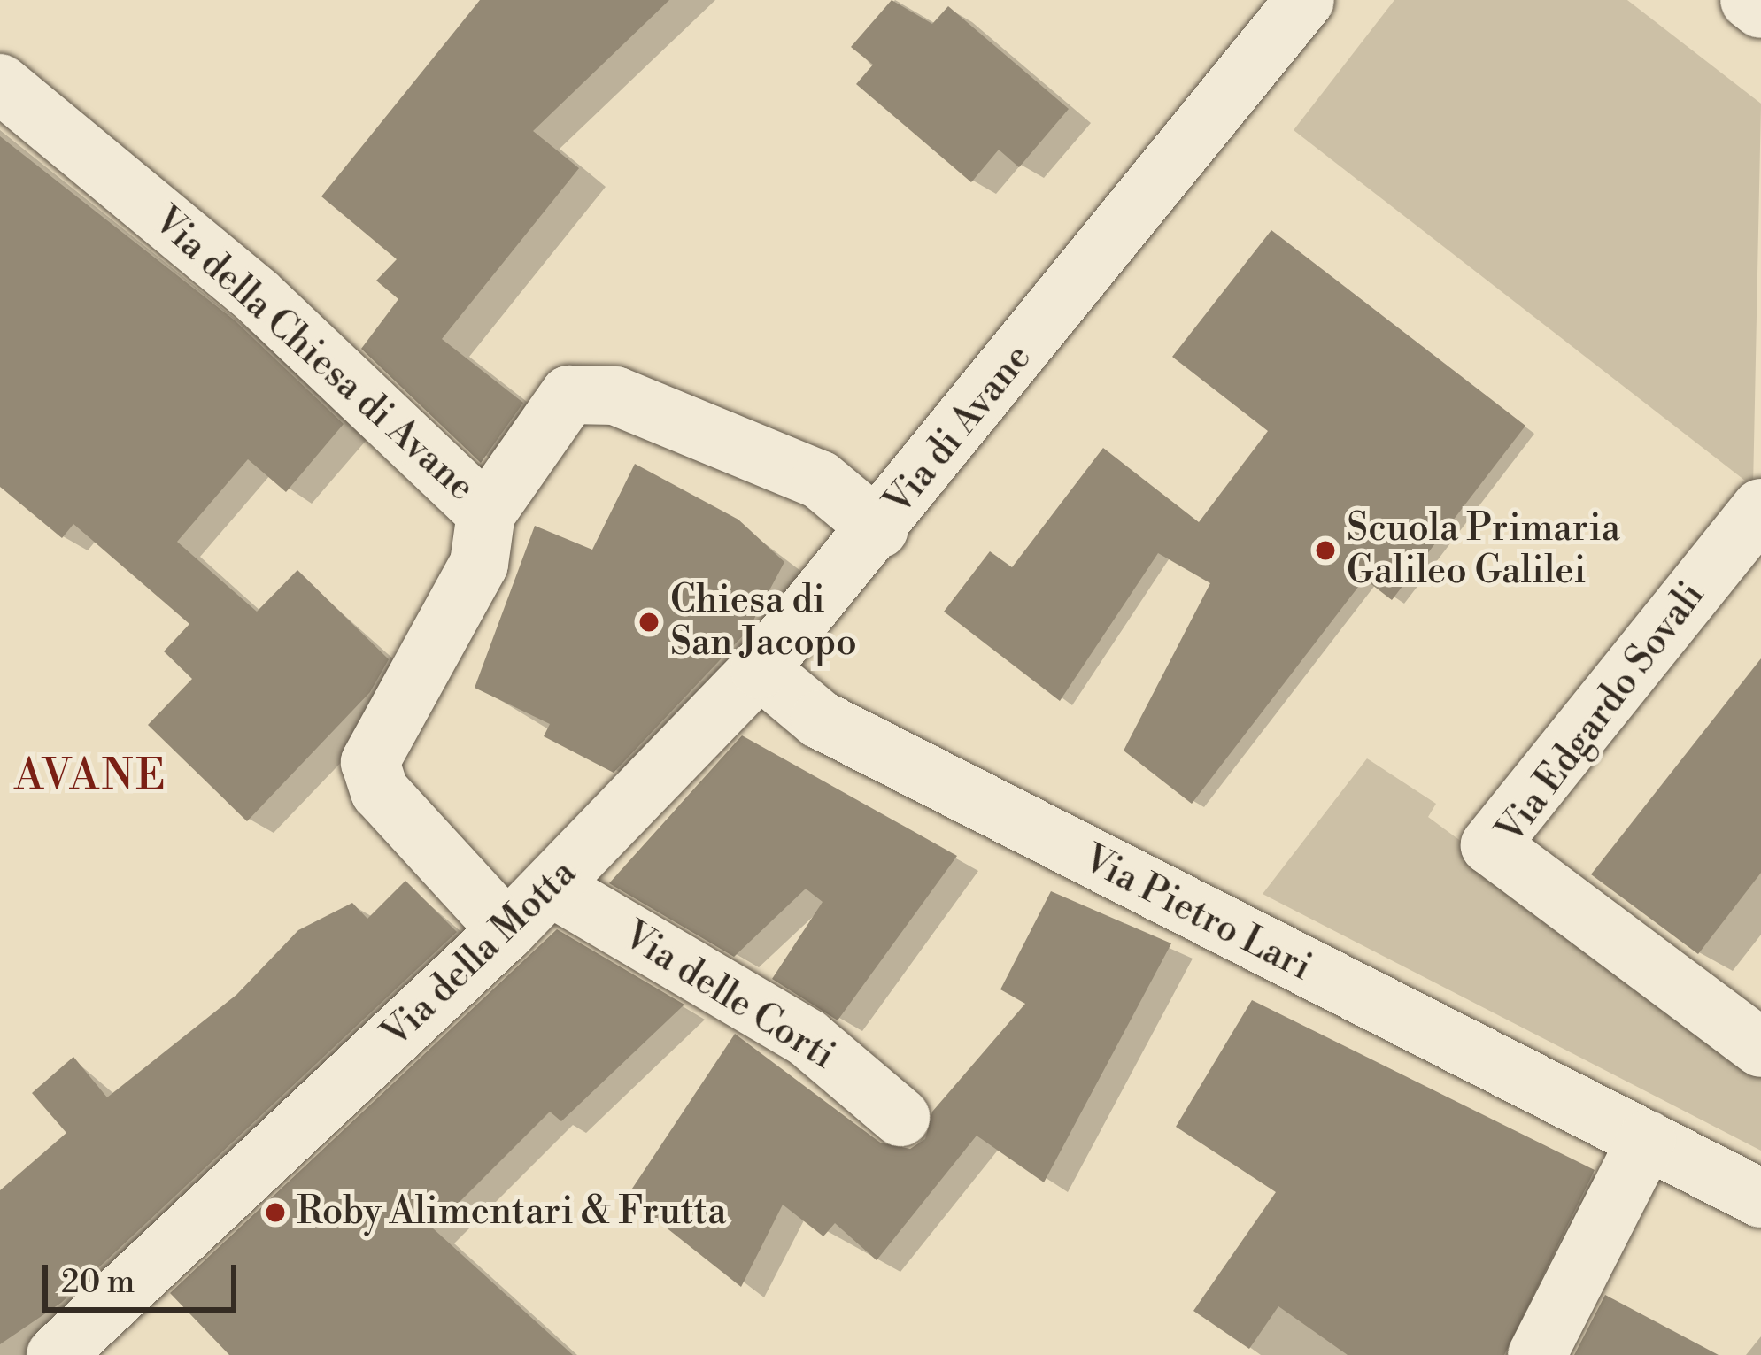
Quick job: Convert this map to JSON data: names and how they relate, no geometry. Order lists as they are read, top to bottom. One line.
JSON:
{"streets":{"street":["Via della Chiesa di Avane","Via di Avane","Via Edgardo Sovali","Via Pietro Lari","Via della Motta","Via delle Corti"]},"crossings":[["Via della Chiesa di Avane","Via di Avane"],["Via della Chiesa di Avane","Via della Motta"],["Via di Avane","Via della Motta"],["Via Pietro Lari","Via della Motta"],["Via della Motta","Via delle Corti"]],"districts":["AVANE"],"places":["Scuola Primaria Galileo Galilei","Chiesa di San Jacopo","Roby Alimentari & Frutta"],"scale_bar":"20 m"}
